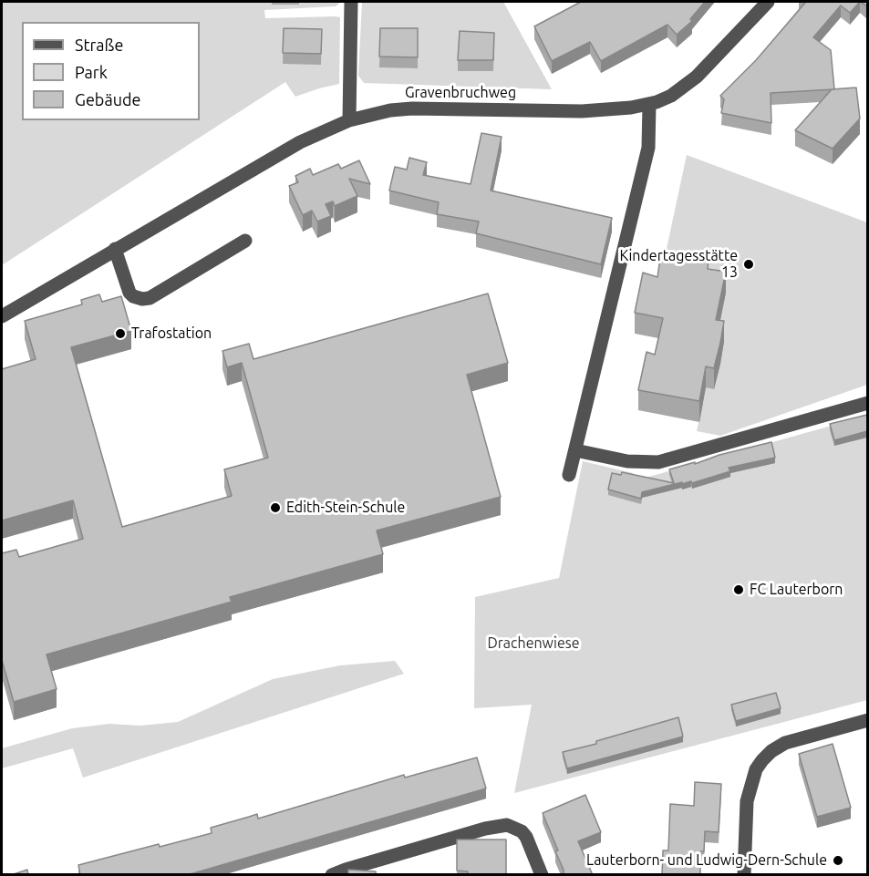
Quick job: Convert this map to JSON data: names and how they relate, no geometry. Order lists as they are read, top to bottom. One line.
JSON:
{"streets":{"street":["Gravenbruchweg"]},"parks":["Drachenwiese"],"places":["Kindertagesstätte 13","Trafostation","Edith-Stein-Schule","FC Lauterborn","Lauterborn- und Ludwig-Dern-Schule"],"legend":["Straße","Park","Gebäude"]}
